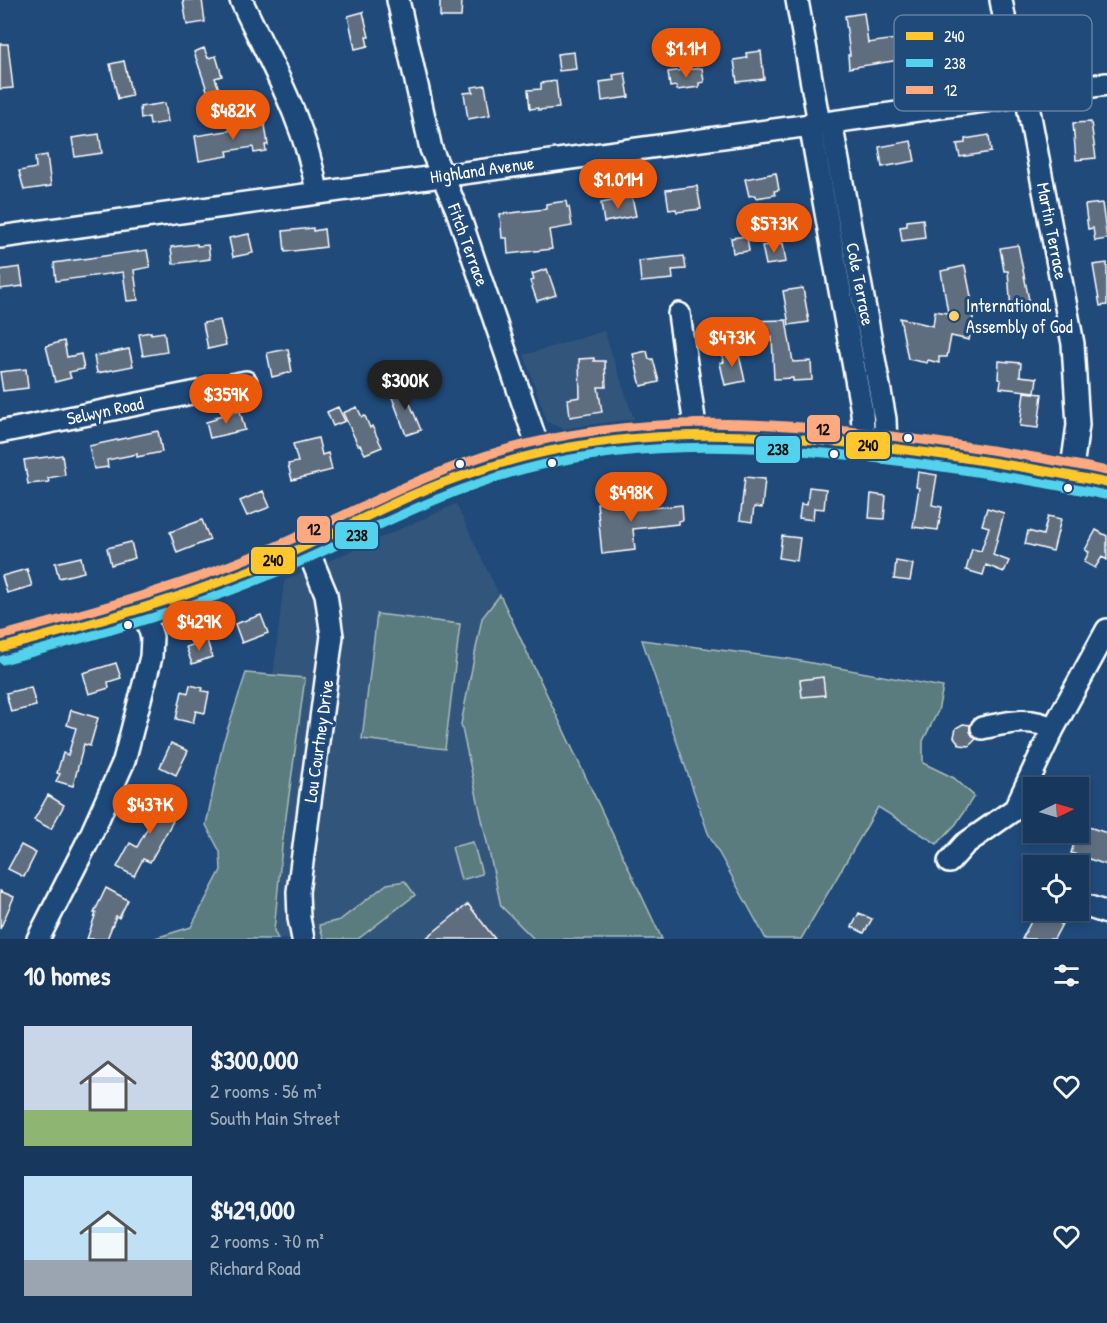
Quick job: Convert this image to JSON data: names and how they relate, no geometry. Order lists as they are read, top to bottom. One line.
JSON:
{"streets":{"street":["Highland Avenue","Martin Terrace","Fitch Terrace","Cole Terrace","Selwyn Road","Lou Courtney Drive"]},"crossings":[["Highland Avenue","Fitch Terrace"],["Highland Avenue","Cole Terrace"]],"places":["International Assembly of God"],"lines":["transit line 12","transit line 240","transit line 238"],"legend":["240","238","12"],"north":"right","page":{"price":["$1.1M","$482K","$1.01M","$573K","$473K","$300K","$359K","$498K","$429K","$437K"],"heading":"10 homes","list":[{"name":"$300,000","note":"2 rooms · 56 m² · South Main Street"},{"name":"$429,000","note":"2 rooms · 70 m² · Richard Road"}]}}
